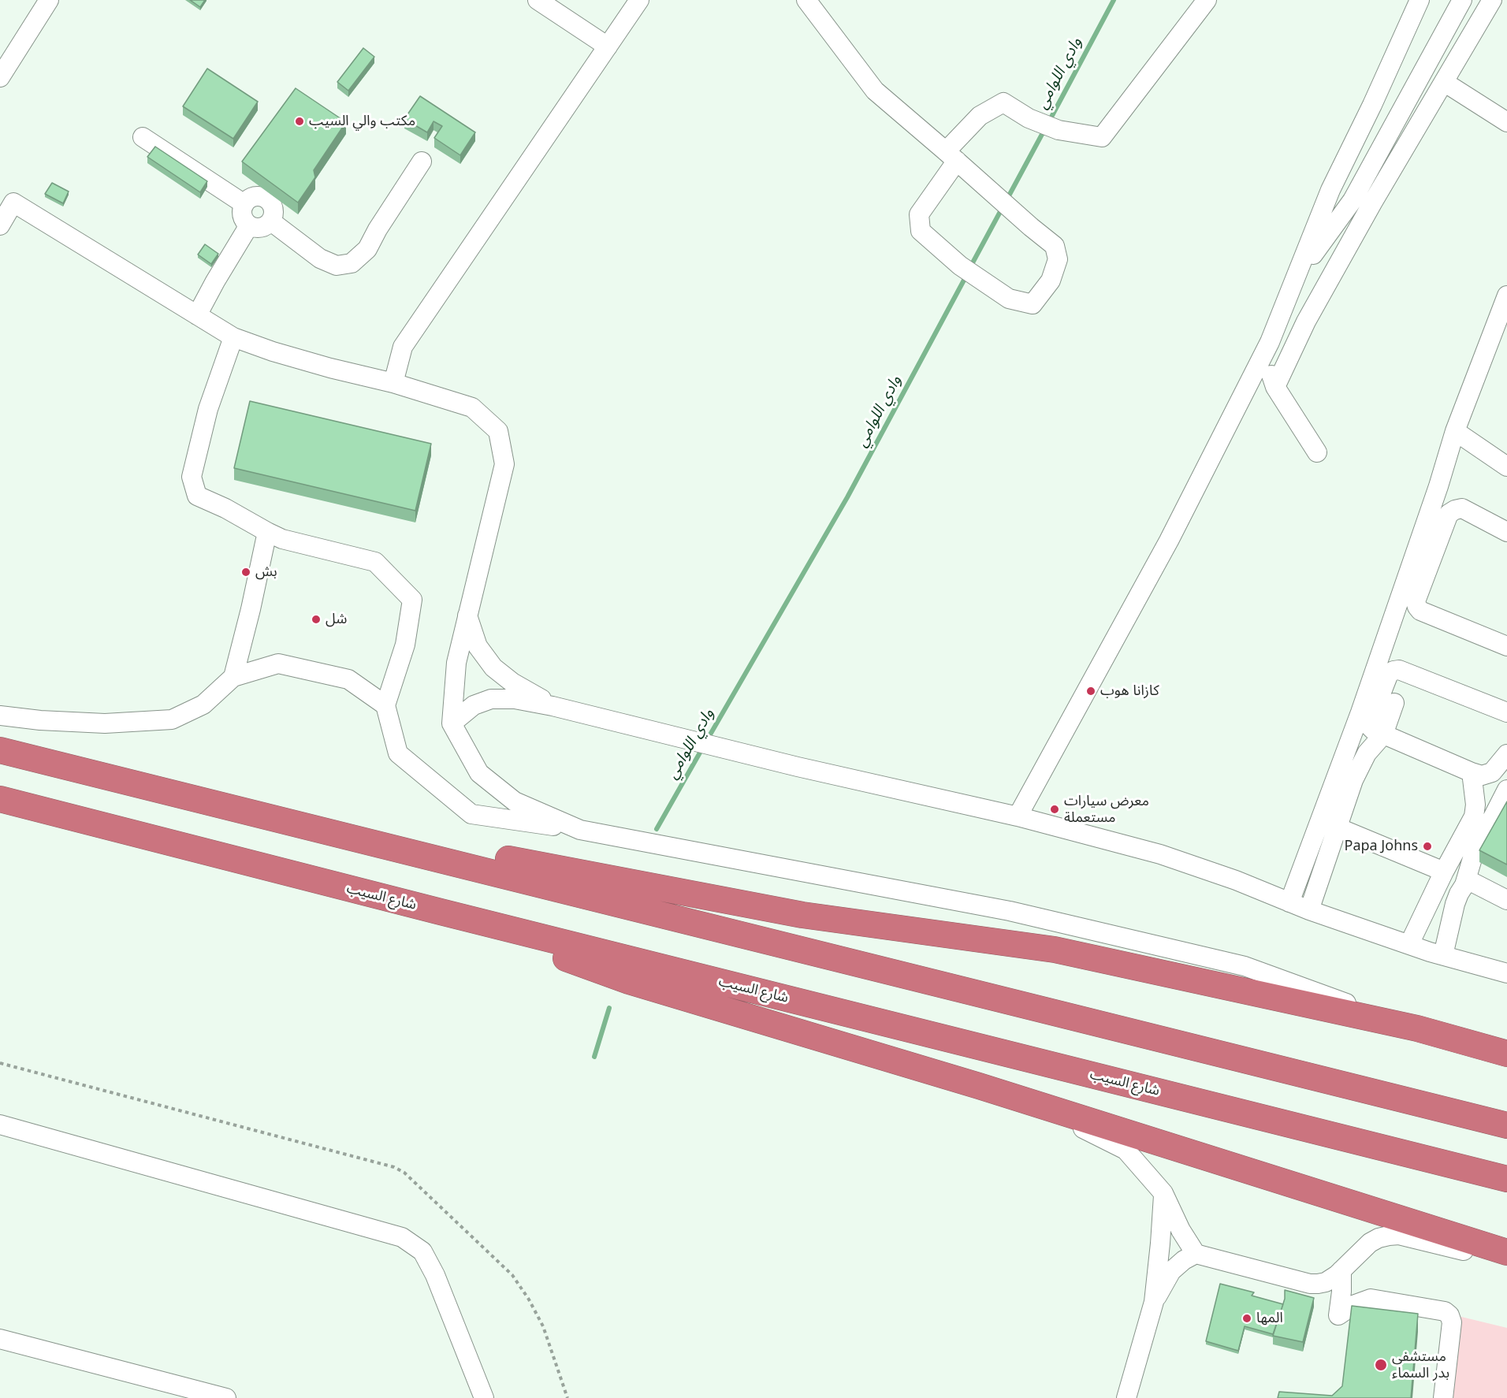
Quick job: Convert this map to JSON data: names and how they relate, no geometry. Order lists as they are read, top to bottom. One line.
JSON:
{"streets":{"highway":["شارع السيب"]},"water":["وادي اللوامي"],"places":["مكتب والي السيب","بش","شل","كازانا هوب","معرض سيارات مستعملة","Papa Johns","المها","مستشفى بدر السماء"]}
